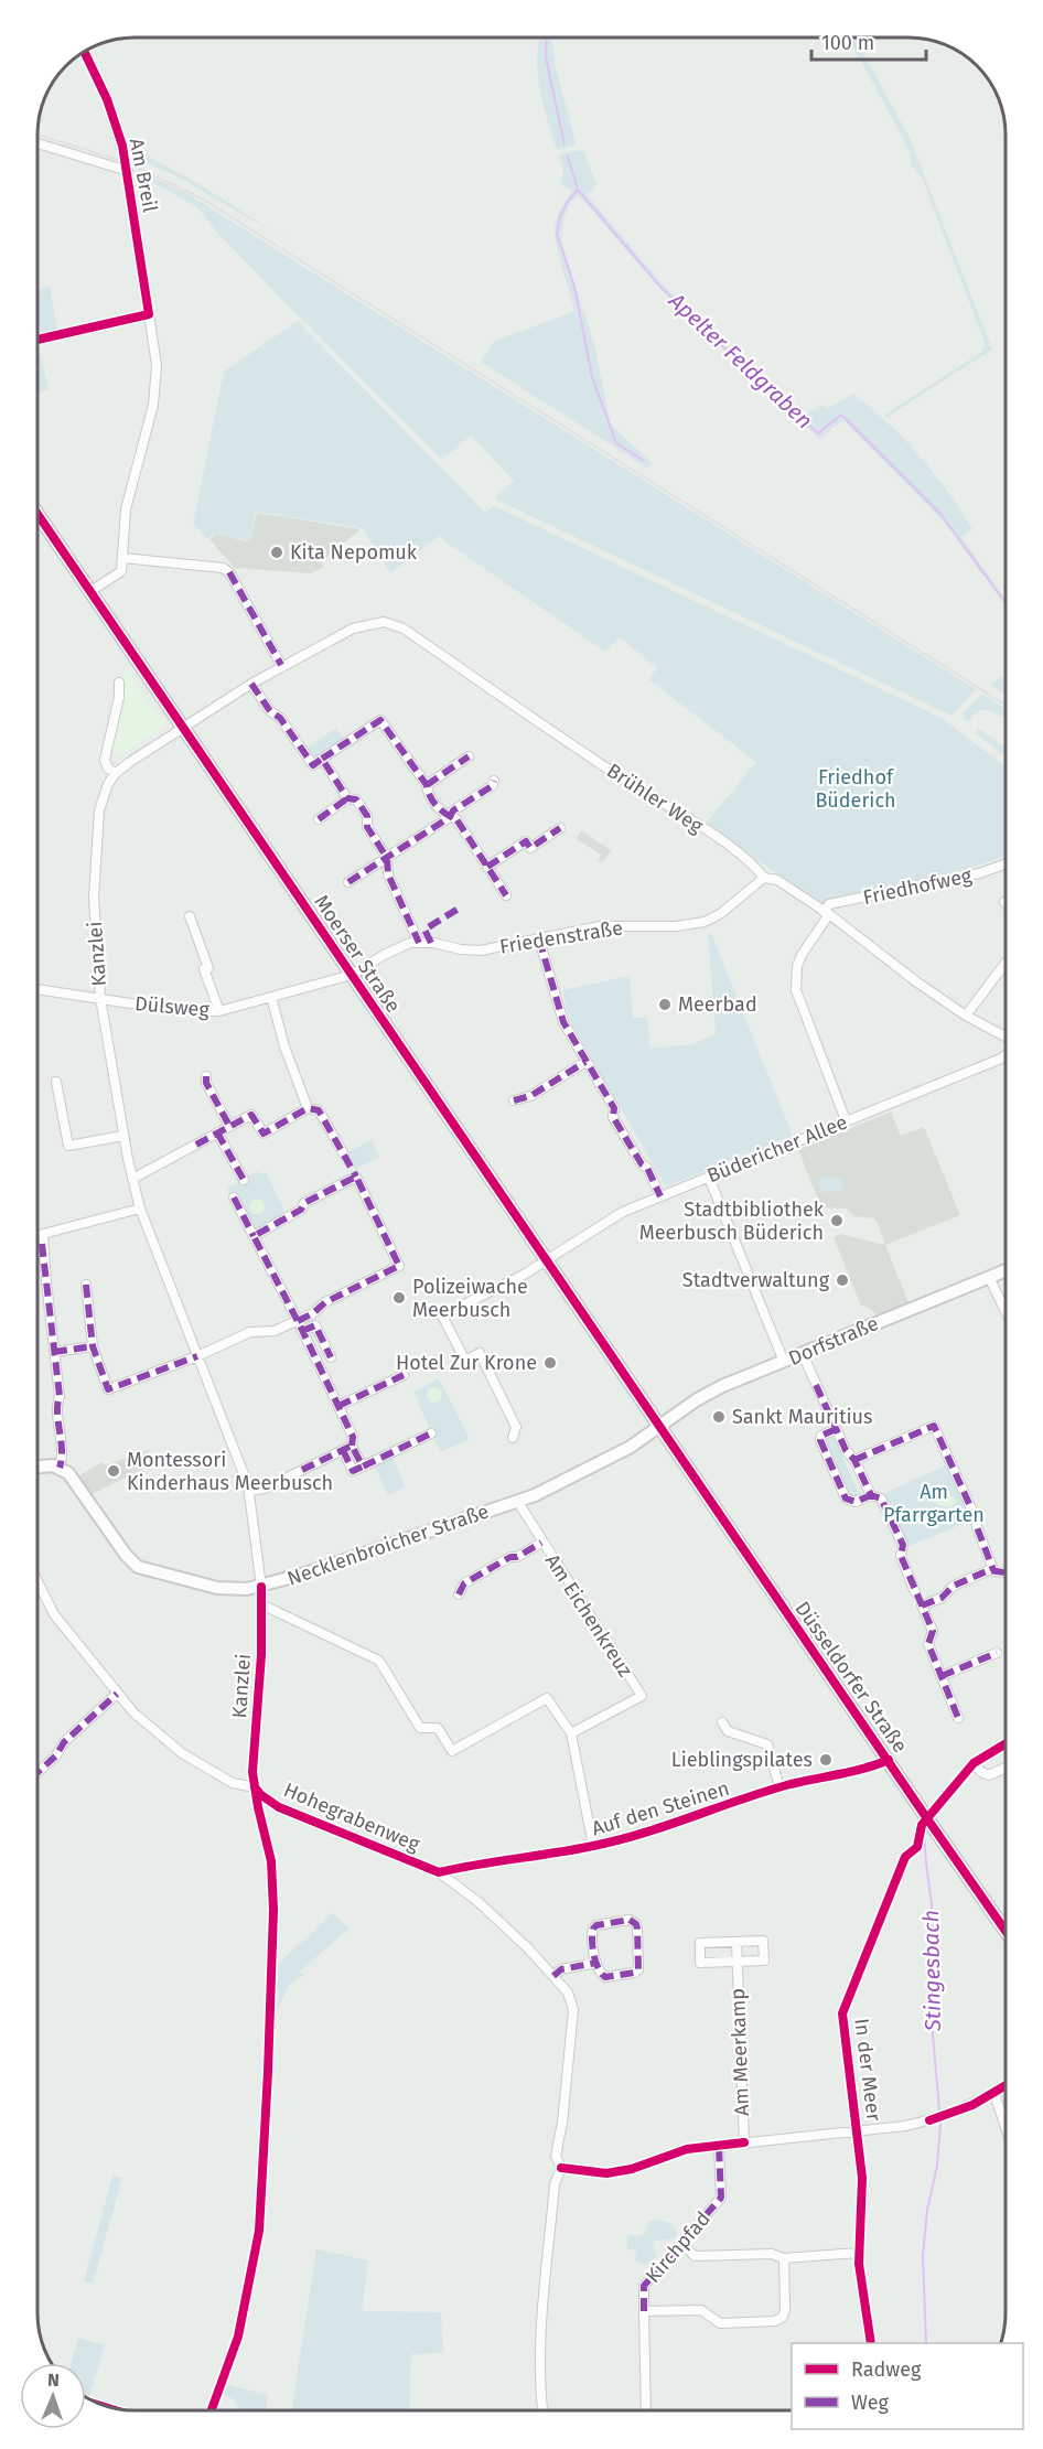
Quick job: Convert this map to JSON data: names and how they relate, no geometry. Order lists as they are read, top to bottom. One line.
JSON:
{"streets":{"main road":["Moerser Straße","Dorfstraße","Necklenbroicher Straße","Düsseldorfer Straße"],"street":["Am Breil","Brühler Weg","Friedhofweg","Friedenstraße","Kanzlei","Dülsweg","Büdericher Allee","Am Eichenkreuz","Auf den Steinen","Hohegrabenweg","Am Meerkamp","In der Meer","Kirchpfad"]},"crossings":[["Am Breil","Moerser Straße"],["Brühler Weg","Friedhofweg"],["Brühler Weg","Friedenstraße"],["Brühler Weg","Kanzlei"],["Brühler Weg","Moerser Straße"],["Friedenstraße","Moerser Straße"],["Friedenstraße","Dülsweg"],["Kanzlei","Moerser Straße"],["Kanzlei","Dülsweg"],["Kanzlei","Necklenbroicher Straße"],["Kanzlei","Hohegrabenweg"],["Moerser Straße","Dülsweg"],["Moerser Straße","Büdericher Allee"],["Moerser Straße","Dorfstraße"],["Moerser Straße","Necklenbroicher Straße"],["Moerser Straße","Düsseldorfer Straße"],["Dorfstraße","Necklenbroicher Straße"],["Dorfstraße","Düsseldorfer Straße"],["Necklenbroicher Straße","Am Eichenkreuz"],["Necklenbroicher Straße","Düsseldorfer Straße"],["Düsseldorfer Straße","Auf den Steinen"],["Düsseldorfer Straße","In der Meer"],["Auf den Steinen","Hohegrabenweg"]],"water":["Apelter Feldgraben","Stingesbach"],"parks":["Friedhof Büderich","Am Pfarrgarten"],"places":["Kita Nepomuk","Meerbad","Stadtbibliothek Meerbusch Büderich","Stadtverwaltung","Polizeiwache Meerbusch","Hotel Zur Krone","Sankt Mauritius","Montessori Kinderhaus Meerbusch","Lieblingspilates"],"legend":["Radweg","Weg"],"scale_bar":"100 m","north":"top"}
